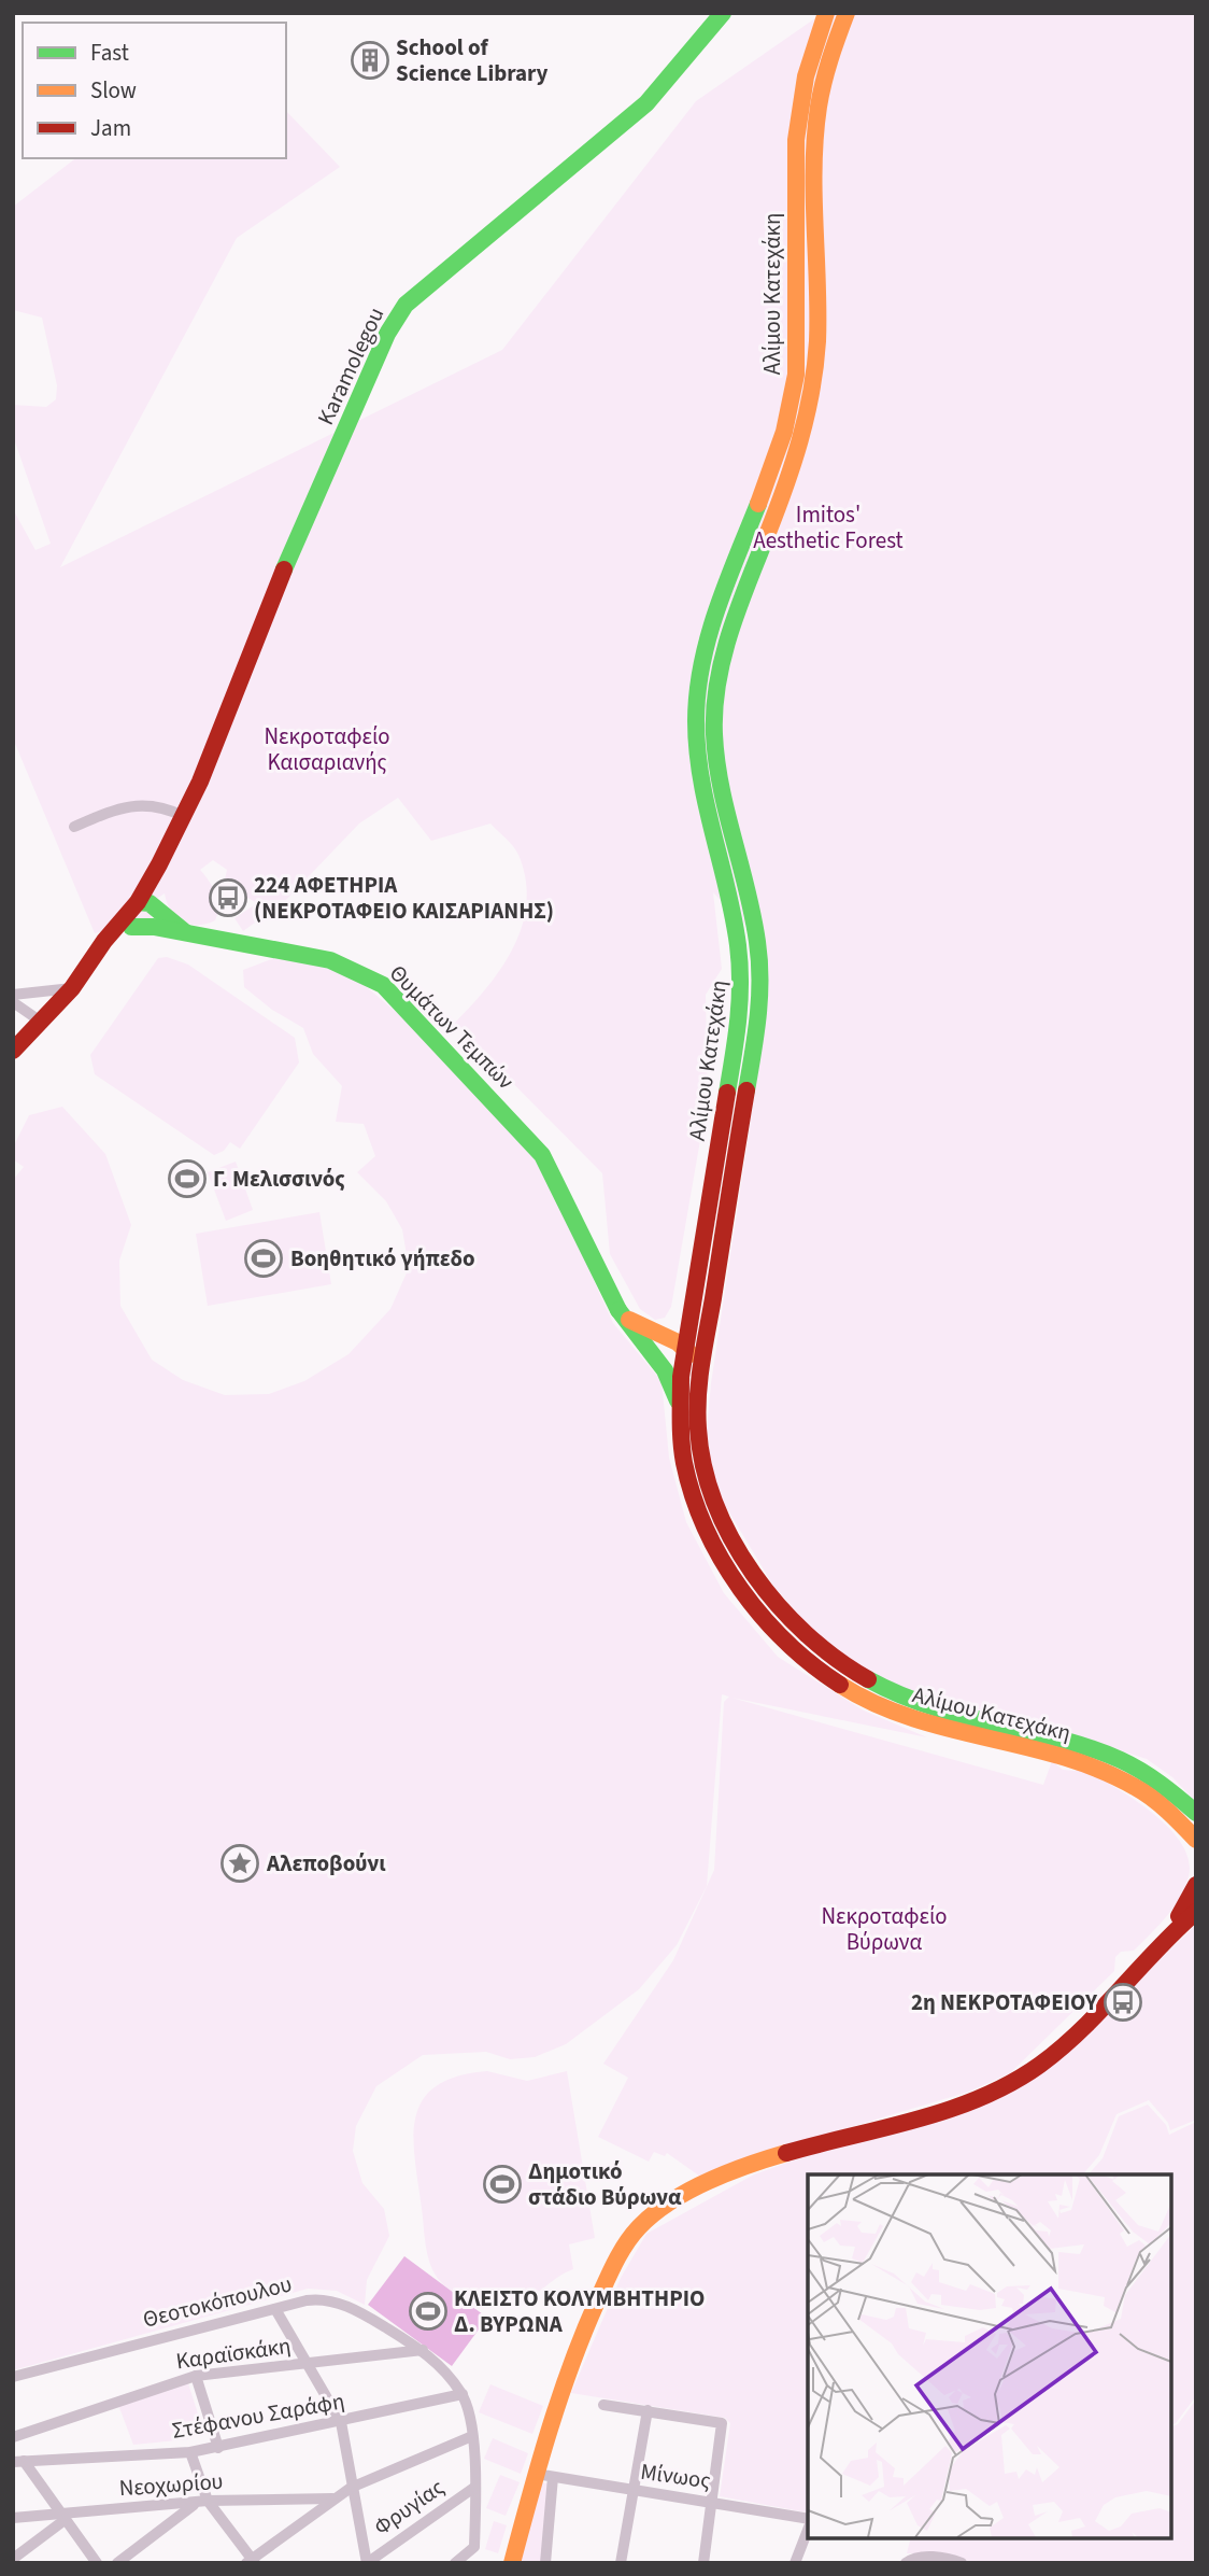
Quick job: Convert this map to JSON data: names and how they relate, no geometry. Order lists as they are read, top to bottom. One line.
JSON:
{"streets":{"main road":["Αλίμου Κατεχάκη","Karamolegou","Θυμάτων Τεμπών"],"street":["Θεοτοκόπουλου","Καραϊσκάκη","Στέφανου Σαράφη","Μίνωος","Νεοχωρίου","Φρυγίας"]},"crossings":[["Αλίμου Κατεχάκη","Θυμάτων Τεμπών"],["Karamolegou","Θυμάτων Τεμπών"],["Θεοτοκόπουλου","Καραϊσκάκη"],["Θεοτοκόπουλου","Στέφανου Σαράφη"]],"parks":["Imitos' Aesthetic Forest","Νεκροταφείο Καισαριανής","Νεκροταφείο Βύρωνα"],"places":{"building":["School of Science Library"],"bus stop":["224 ΑΦΕΤΗΡΙΑ (ΝΕΚΡΟΤΑΦΕΙΟ ΚΑΙΣΑΡΙΑΝΗΣ)","2η ΝΕΚΡΟΤΑΦΕΙΟΥ"],"sports":["Γ. Μελισσινός","Βοηθητικό γήπεδο","Δημοτικό στάδιο Βύρωνα","ΚΛΕΙΣΤΟ ΚΟΛΥΜΒΗΤΗΡΙΟ Δ. ΒΥΡΩΝΑ"],"place":["Αλεποβούνι"]},"legend":["Fast","Slow","Jam"]}
